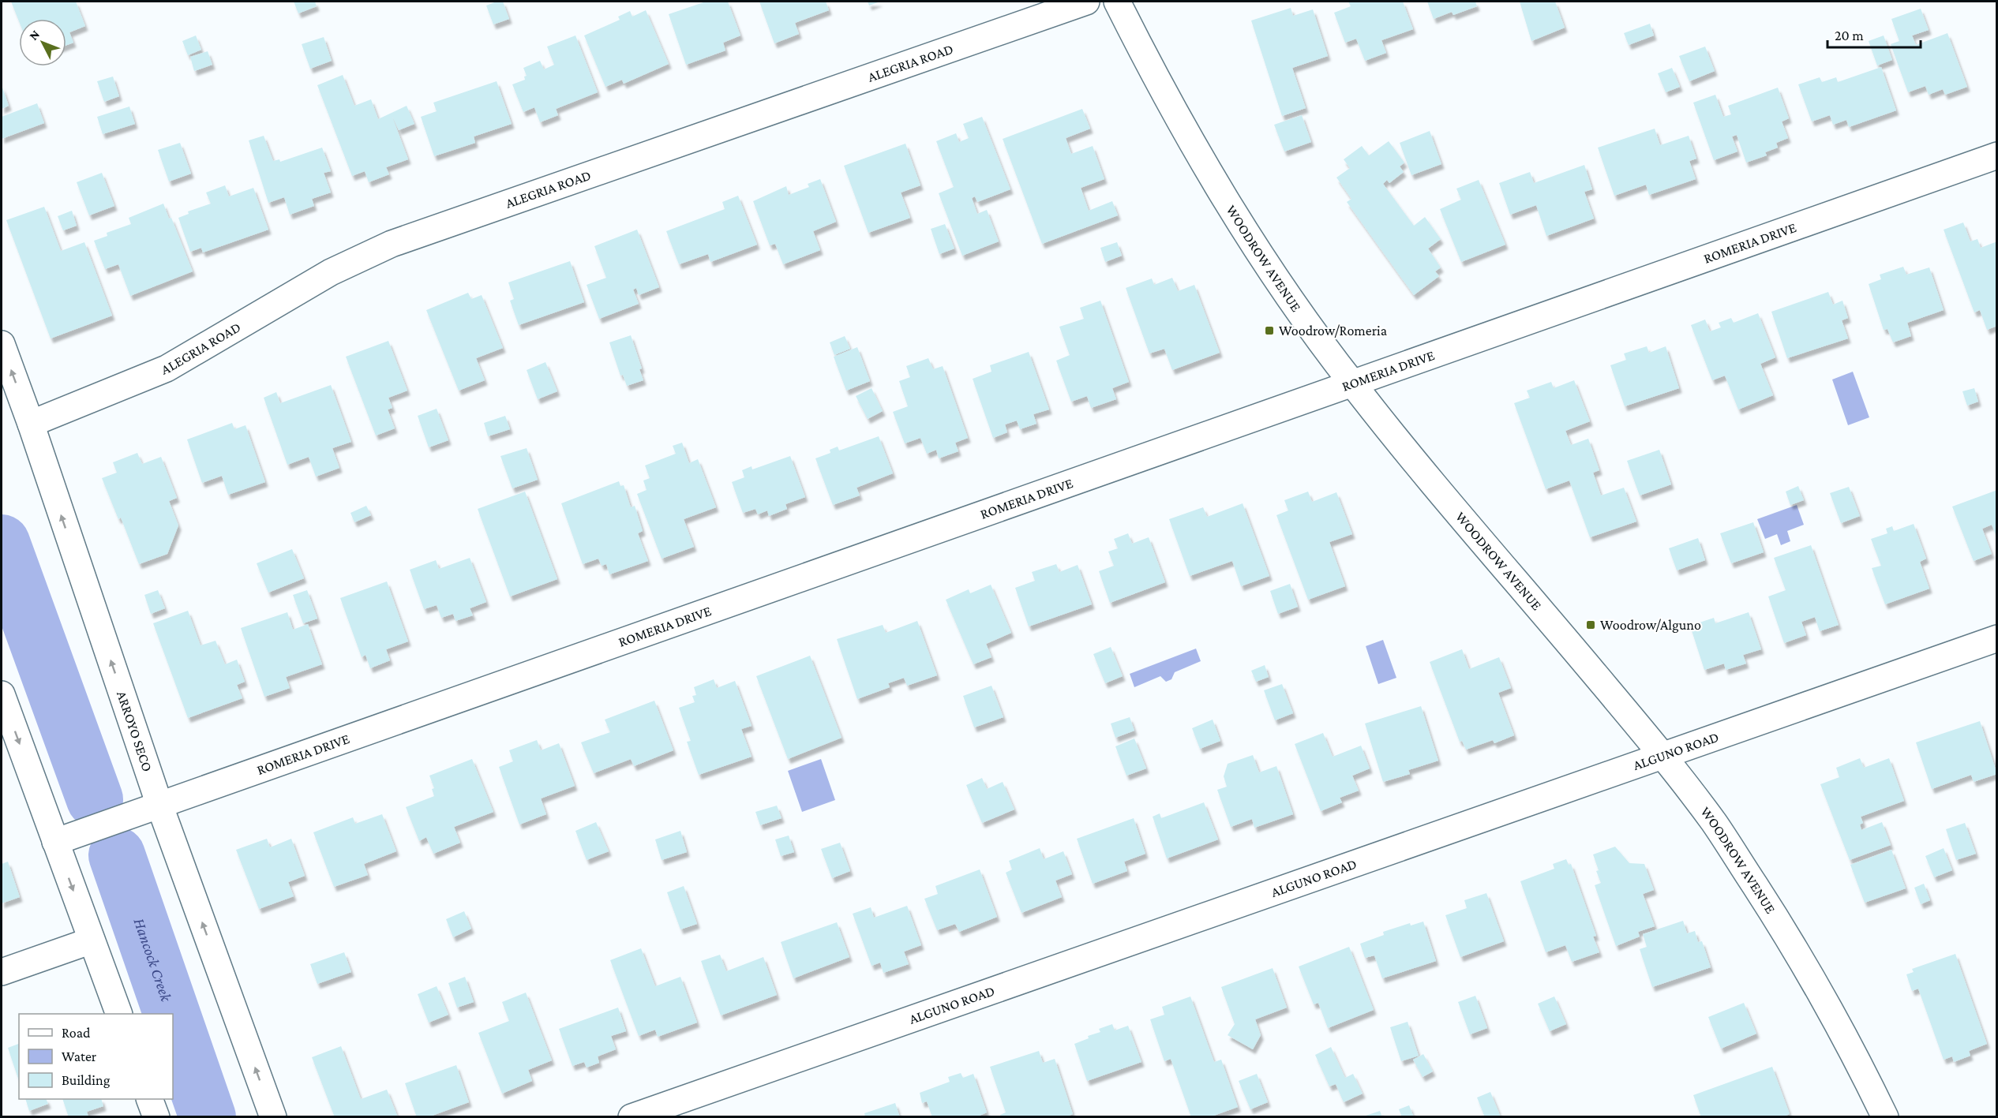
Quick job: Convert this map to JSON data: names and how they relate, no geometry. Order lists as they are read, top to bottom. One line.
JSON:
{"streets":{"street":["ALEGRIA ROAD","ROMERIA DRIVE","WOODROW AVENUE","ARROYO SECO","ALGUNO ROAD"]},"crossings":[["ALEGRIA ROAD","ARROYO SECO"],["ROMERIA DRIVE","WOODROW AVENUE"],["ROMERIA DRIVE","ARROYO SECO"],["WOODROW AVENUE","ALGUNO ROAD"]],"water":["Hancock Creek"],"places":{"transit":["Woodrow/Romeria","Woodrow/Alguno"]},"legend":["Road","Water","Building"],"scale_bar":"20 m","north":"top left"}
